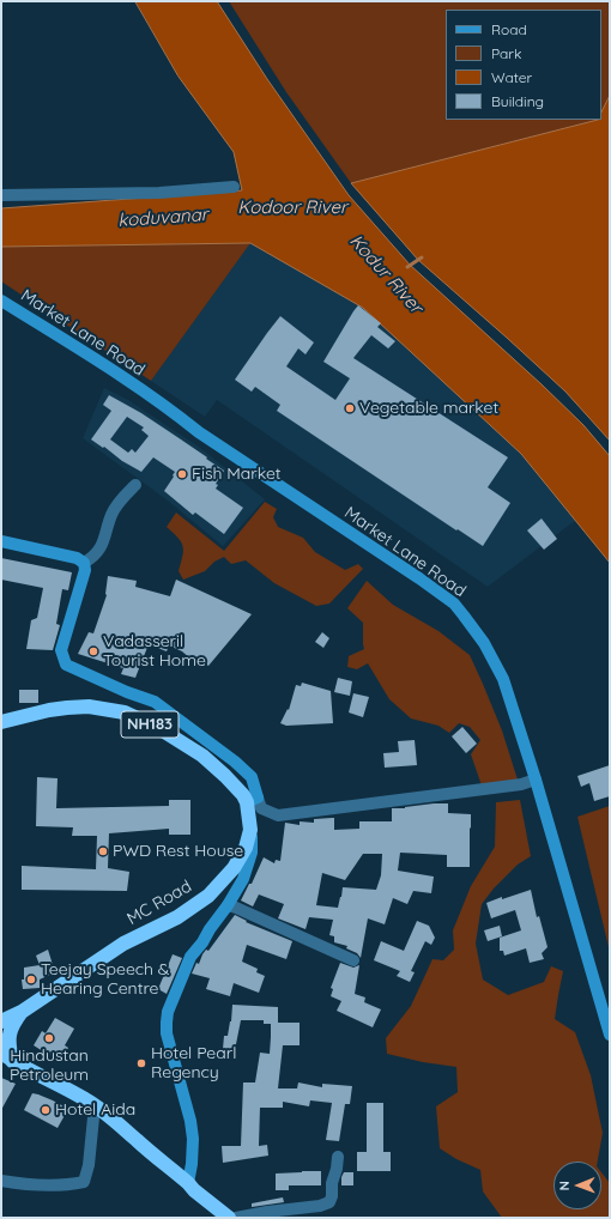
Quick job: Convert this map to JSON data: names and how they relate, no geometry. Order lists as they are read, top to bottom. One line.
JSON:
{"streets":{"highway":["NH183","MC Road"],"main road":["Market Lane Road"]},"crossings":[["NH183","MC Road"]],"water":["Kodoor River","koduvanar","Kodur River"],"places":["Vegetable market","Fish Market","Vadasseril Tourist Home","PWD Rest House","Teejay Speech & Hearing Centre","Hindustan Petroleum","Hotel Pearl Regency","Hotel Aida"],"legend":["Road","Park","Water","Building"],"north":"left"}
